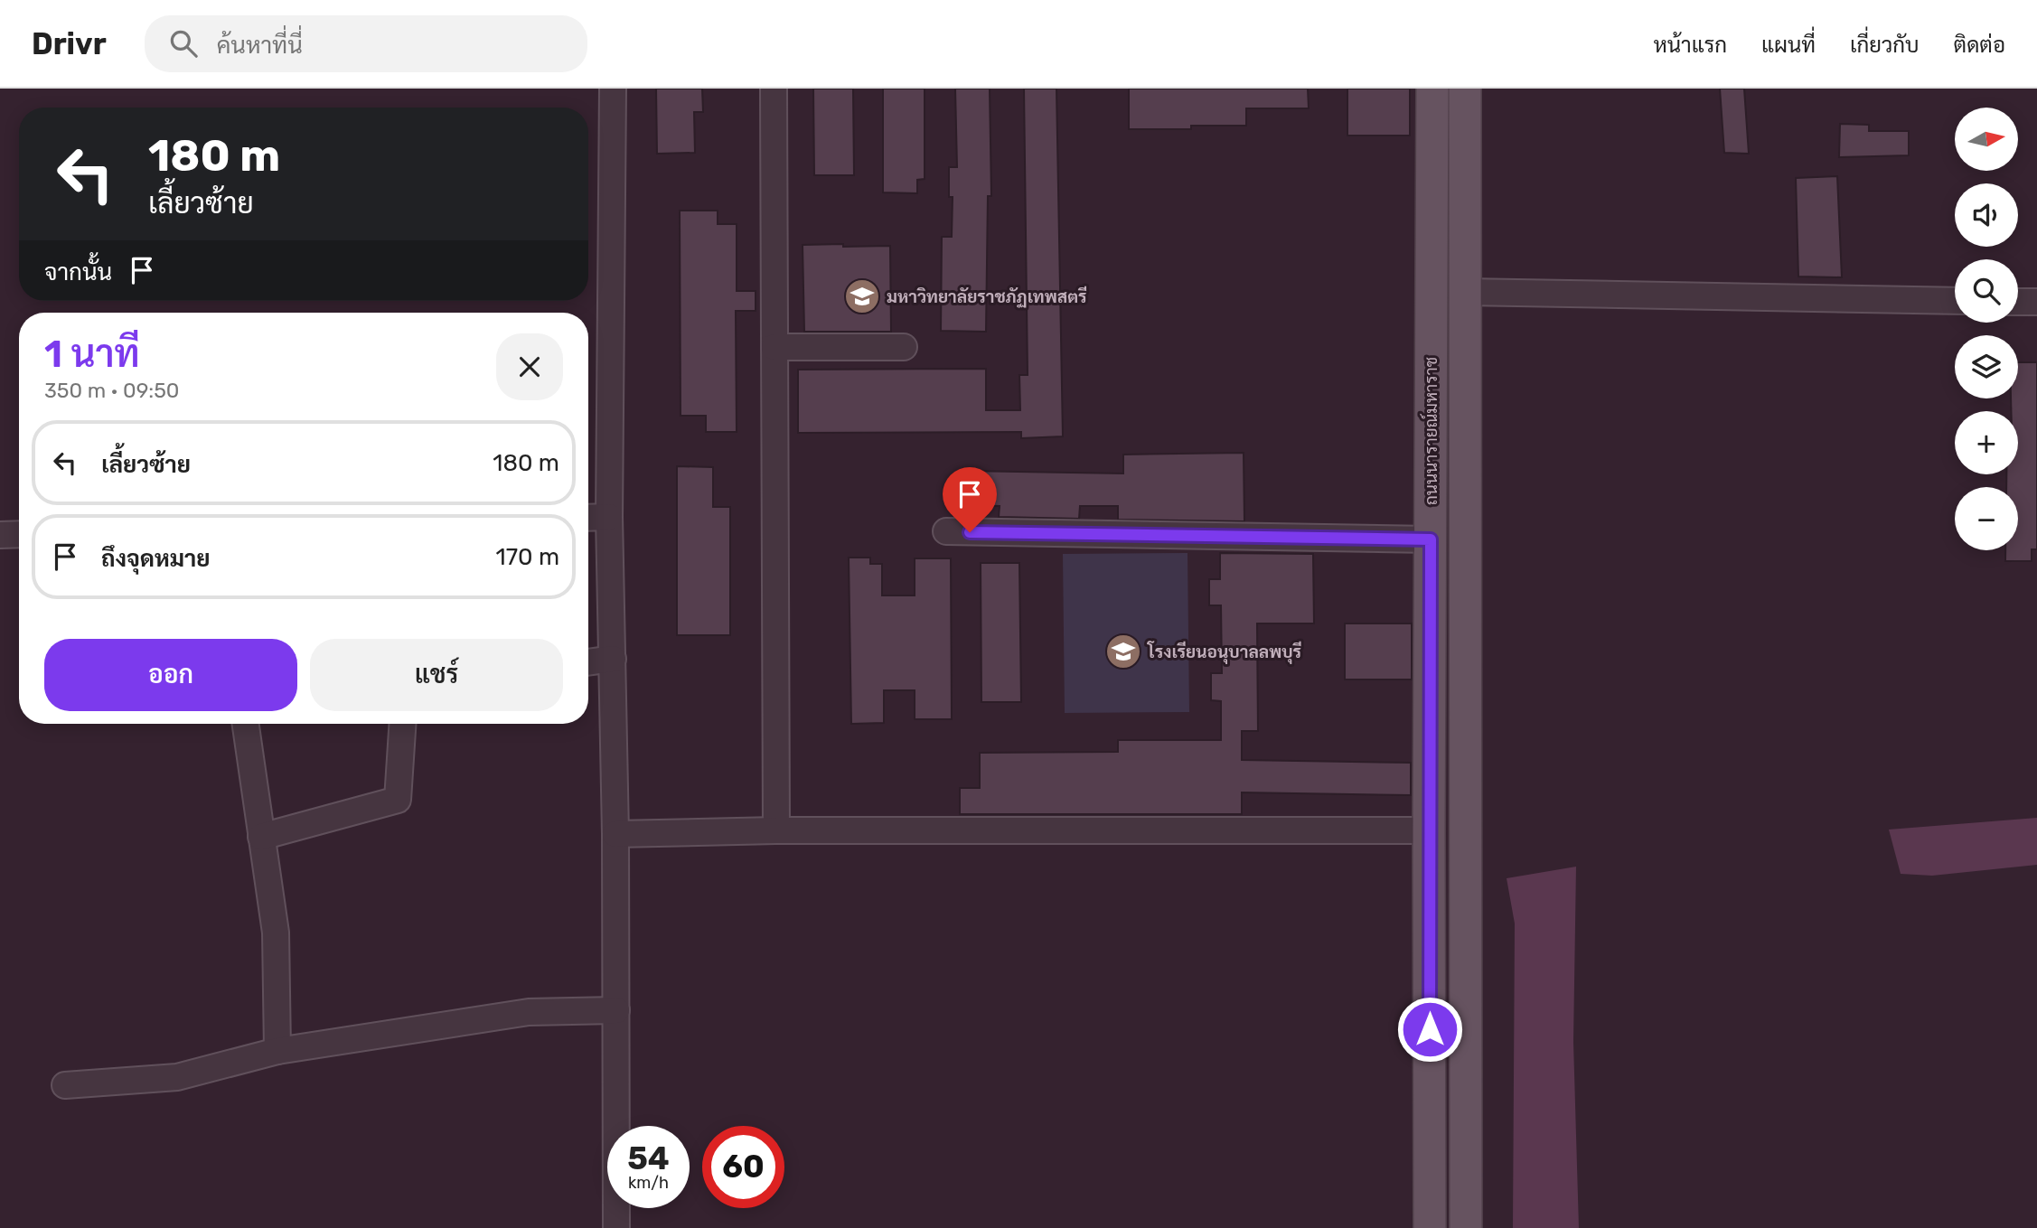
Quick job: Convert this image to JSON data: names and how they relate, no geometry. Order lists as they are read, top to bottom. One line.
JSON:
{"streets":{"main road":["ถนนนารายณ์มหาราช"]},"places":{"school or university":["มหาวิทยาลัยราชภัฏเทพสตรี","โรงเรียนอนุบาลลพบุรี"]},"north":"right","page":{"header":"Drivr","search":"ค้นหาที่นี่","nav":["หน้าแรก","แผนที่","เกี่ยวกับ","ติดต่อ"],"map_buttons":["+","−"],"turn":["180 m","เลี้ยวซ้าย"],"then":"จากนั้น","heading":["1 นาที","350 m · 09:50"],"list":[{"name":"เลี้ยวซ้าย","value":"180 m"},{"name":"ถึงจุดหมาย","value":"170 m"}],"buttons":["ออก","แชร์"],"speed":"54 km/h","limit":"60"}}
